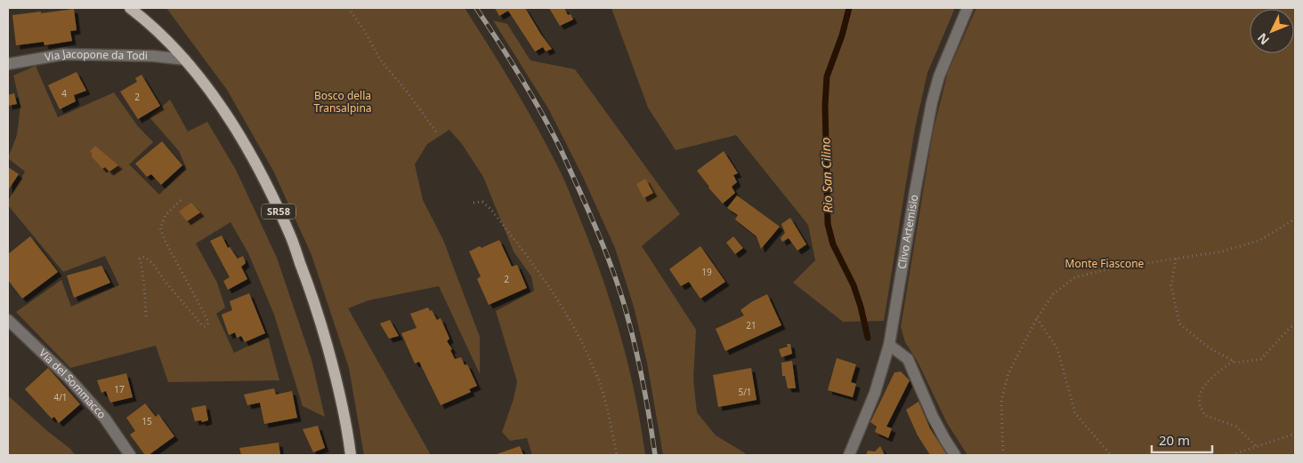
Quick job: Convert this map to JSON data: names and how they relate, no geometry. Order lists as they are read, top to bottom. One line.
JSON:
{"streets":{"main road":["SR58"],"street":["Via Jacopone da Todi","Clivo Artemisio","Via del Sommacco"]},"crossings":[["Via Jacopone da Todi","SR58"]],"water":["Rio San Cilino"],"parks":["Bosco della Transalpina","Monte Fiascone"],"house_numbers":["4","2","19","2","21","17","5/1","4/1","15"],"scale_bar":"20 m","north":"bottom left"}
